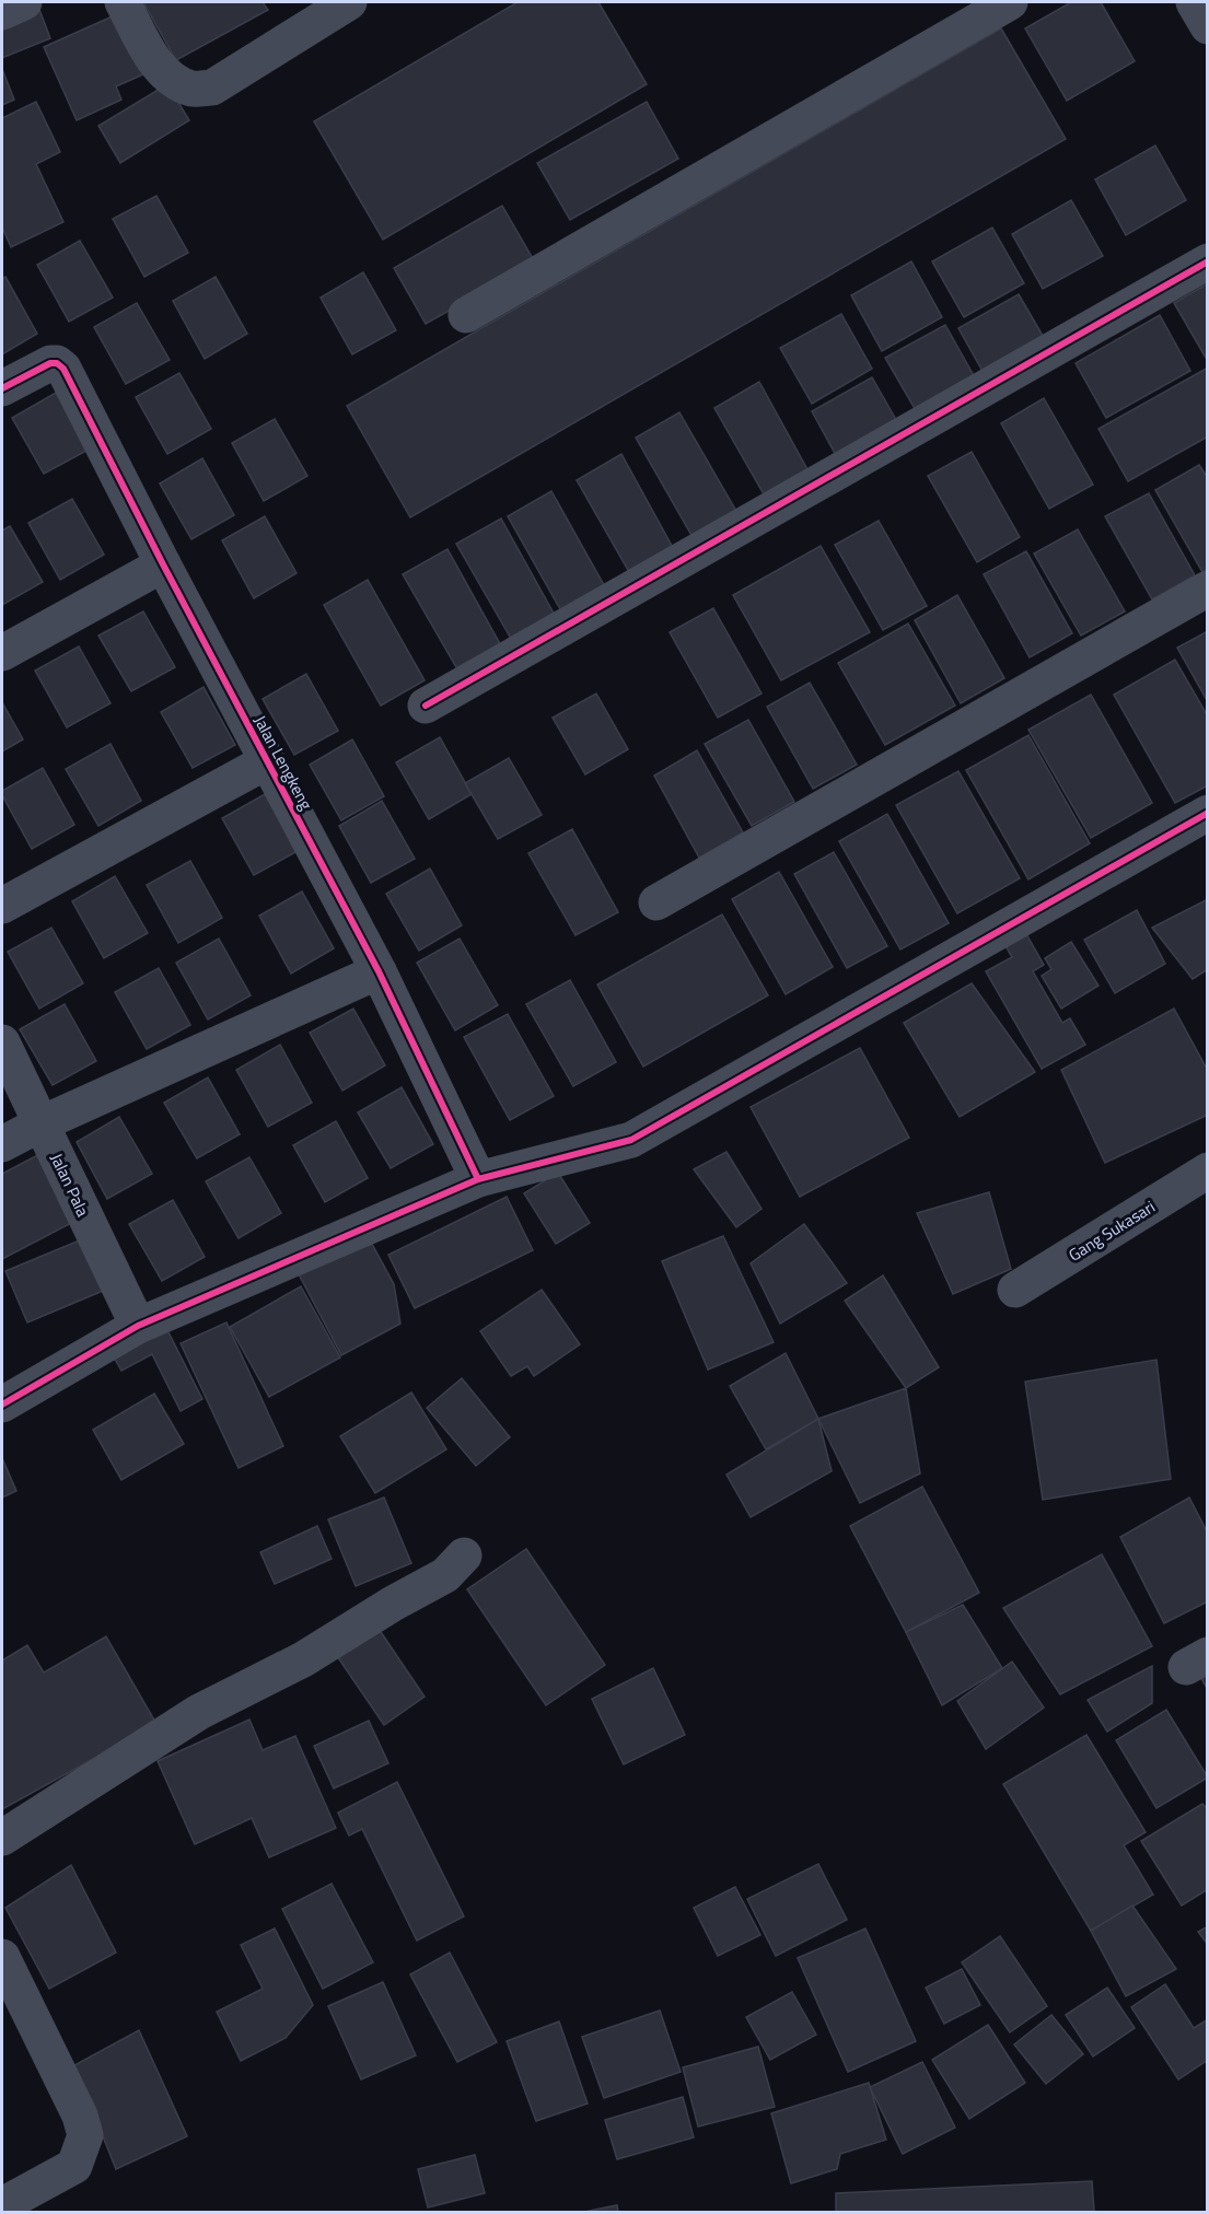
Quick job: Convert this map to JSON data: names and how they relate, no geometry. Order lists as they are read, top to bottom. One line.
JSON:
{"streets":{"street":["Jalan Lengkeng","Jalan Pala","Gang Sukasari"]}}
